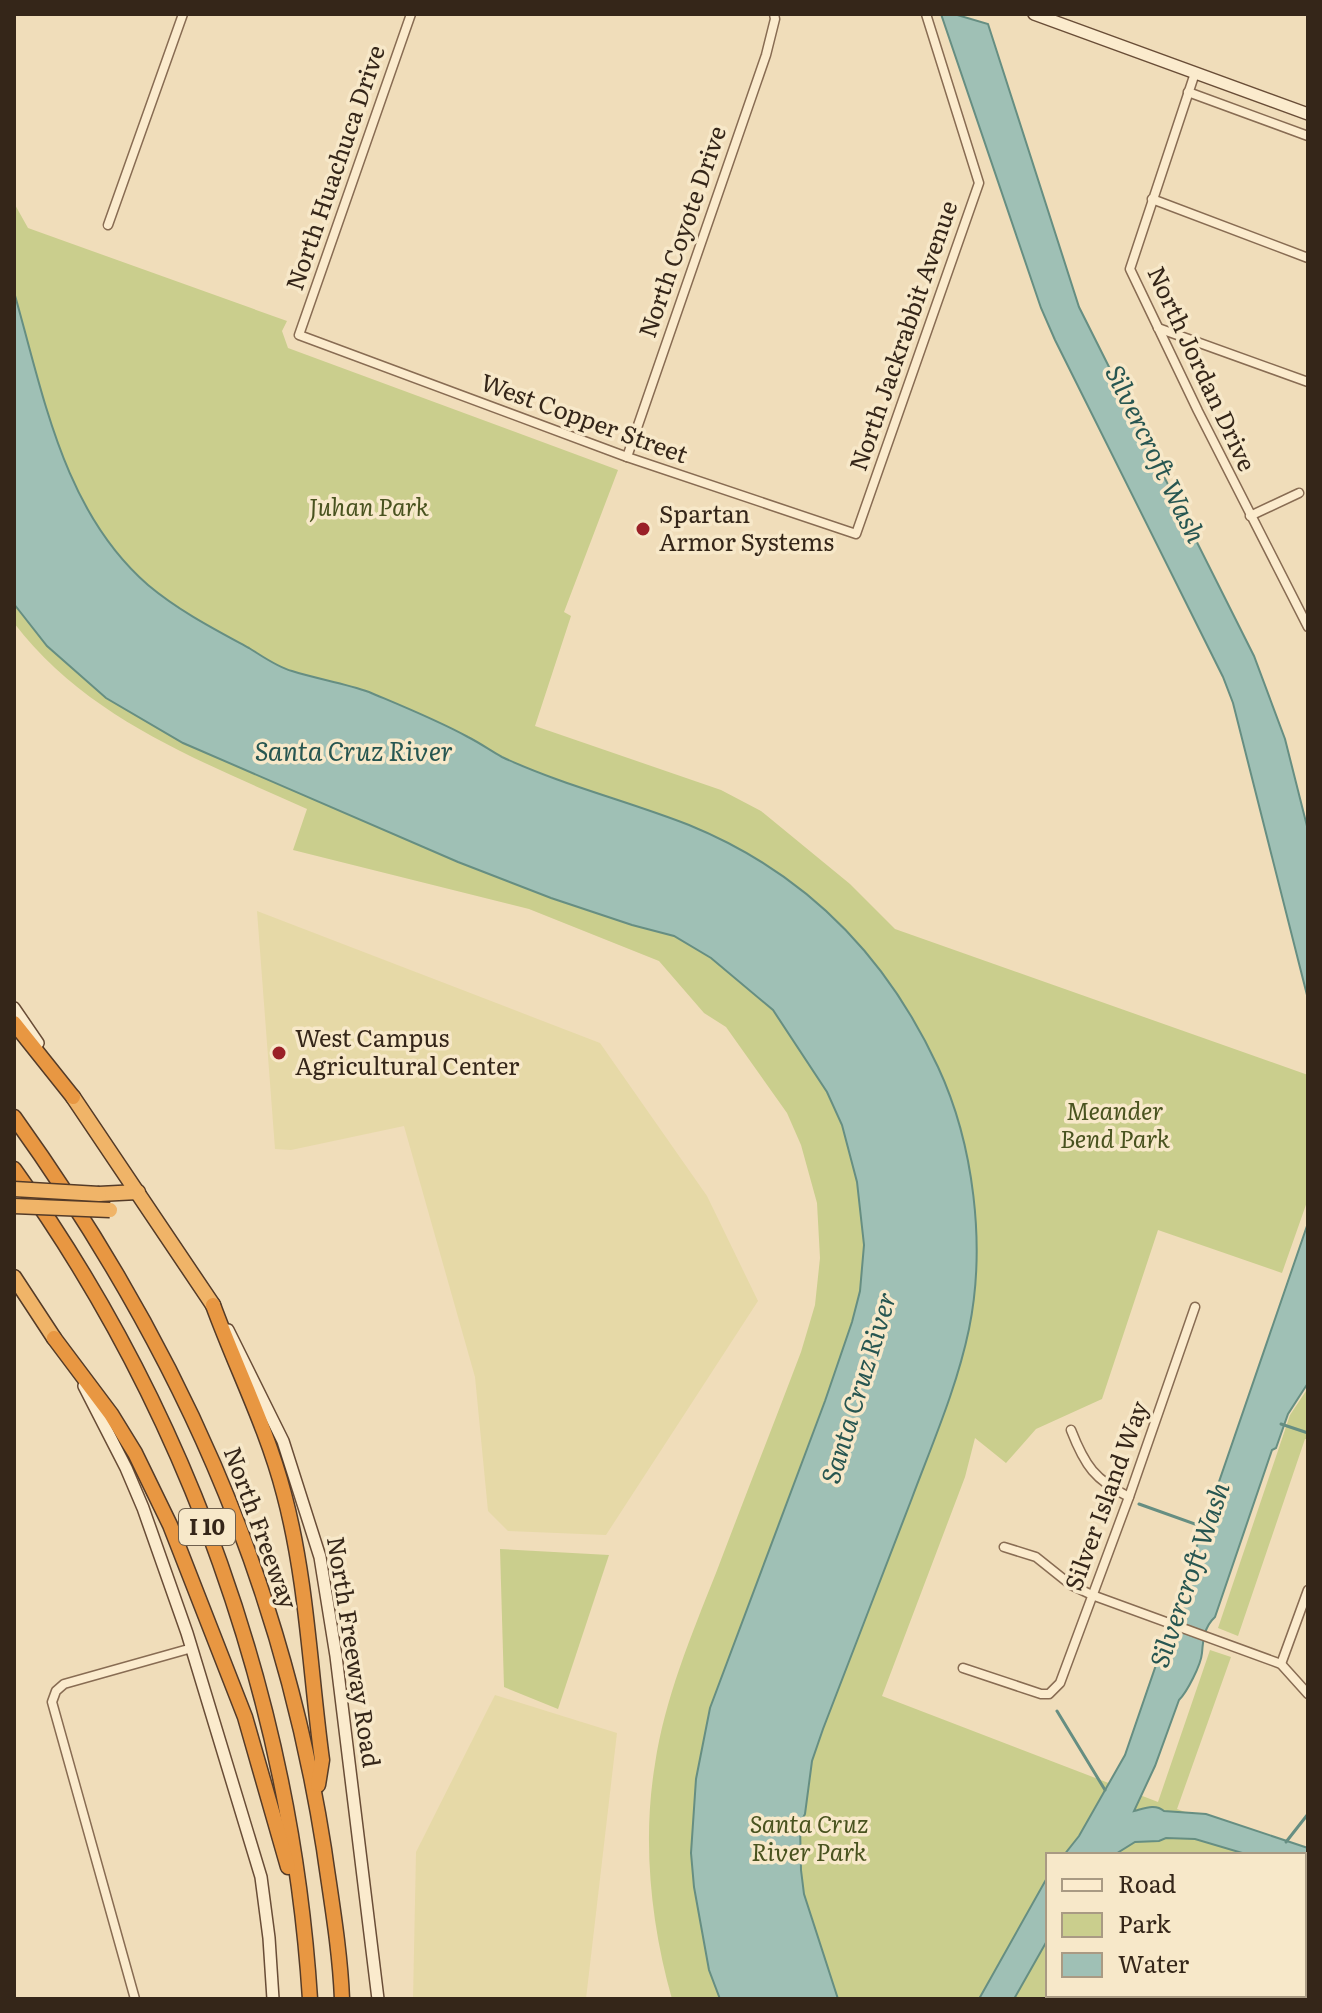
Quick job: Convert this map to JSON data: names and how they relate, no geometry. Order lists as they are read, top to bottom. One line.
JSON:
{"streets":{"highway":["I 10","North Freeway","North Freeway Road"],"street":["North Huachuca Drive","North Coyote Drive","North Jackrabbit Avenue","North Jordan Drive","West Copper Street","Silver Island Way"]},"crossings":[["North Huachuca Drive","West Copper Street"],["North Coyote Drive","West Copper Street"],["North Jackrabbit Avenue","West Copper Street"]],"water":["Silvercroft Wash","Santa Cruz River"],"parks":["Juhan Park","Meander Bend Park","Santa Cruz River Park"],"places":["Spartan Armor Systems","West Campus Agricultural Center"],"legend":["Road","Park","Water"]}
